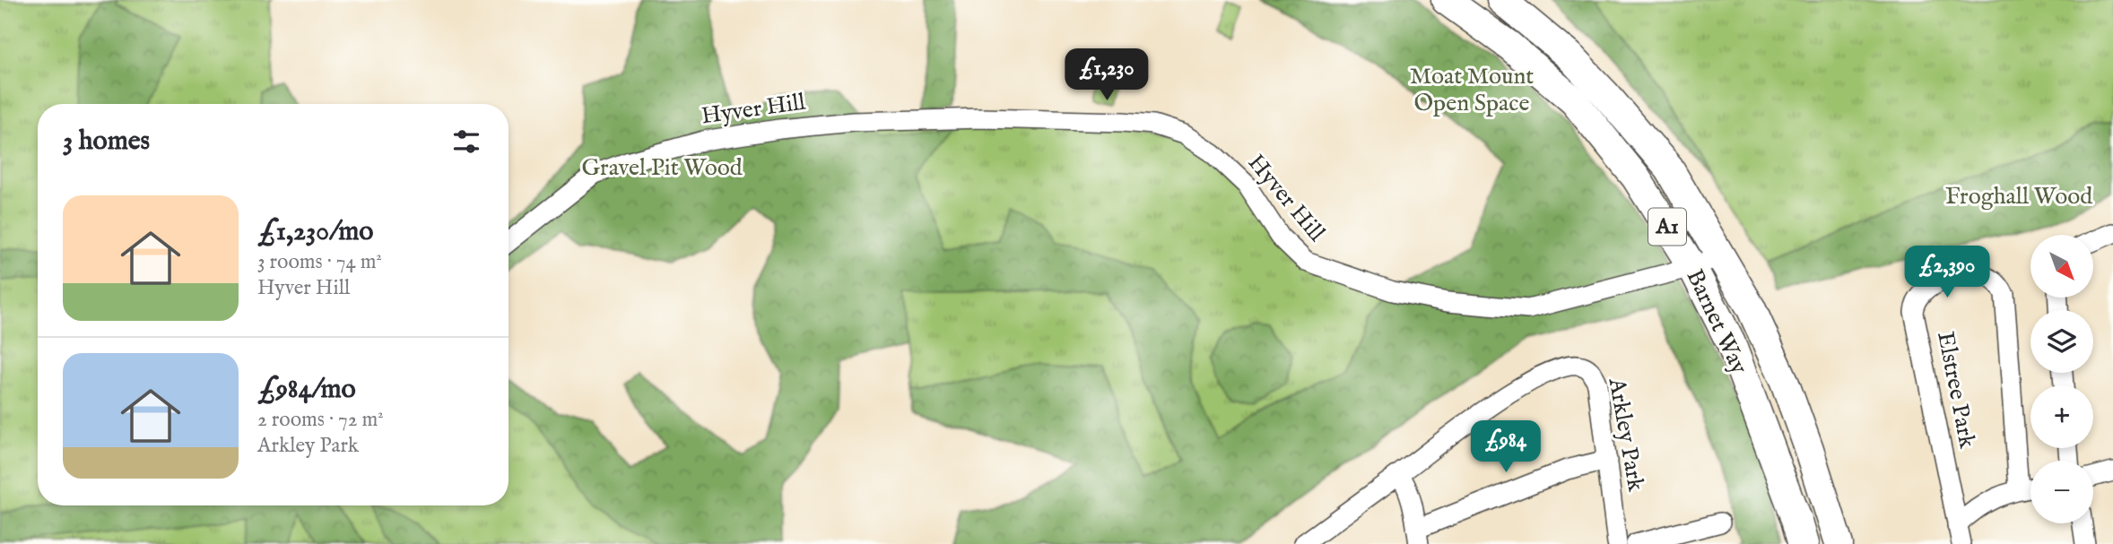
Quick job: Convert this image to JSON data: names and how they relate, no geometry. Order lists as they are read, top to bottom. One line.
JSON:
{"streets":{"highway":["A1","Barnet Way"],"street":["Hyver Hill","Elstree Park","Arkley Park"]},"crossings":[["Hyver Hill","Barnet Way"]],"parks":["Moat Mount Open Space","Gravel Pit Wood","Froghall Wood"],"north":"bottom right","page":{"price":["£1,230","£2,390","£984"],"heading":"3 homes","list":[{"name":"£1,230/mo","note":"3 rooms · 74 m² · Hyver Hill"},{"name":"£984/mo","note":"2 rooms · 72 m² · Arkley Park"}],"map_buttons":["+","−"]}}
